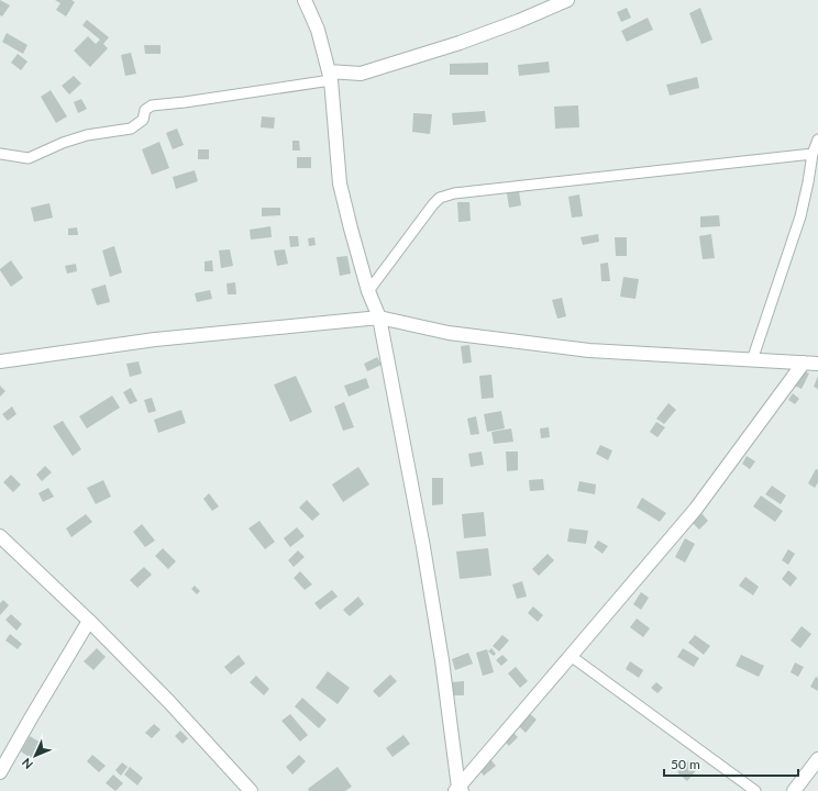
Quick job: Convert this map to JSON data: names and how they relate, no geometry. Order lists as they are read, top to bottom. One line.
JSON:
{"scale_bar":"50 m","north":"bottom left"}
